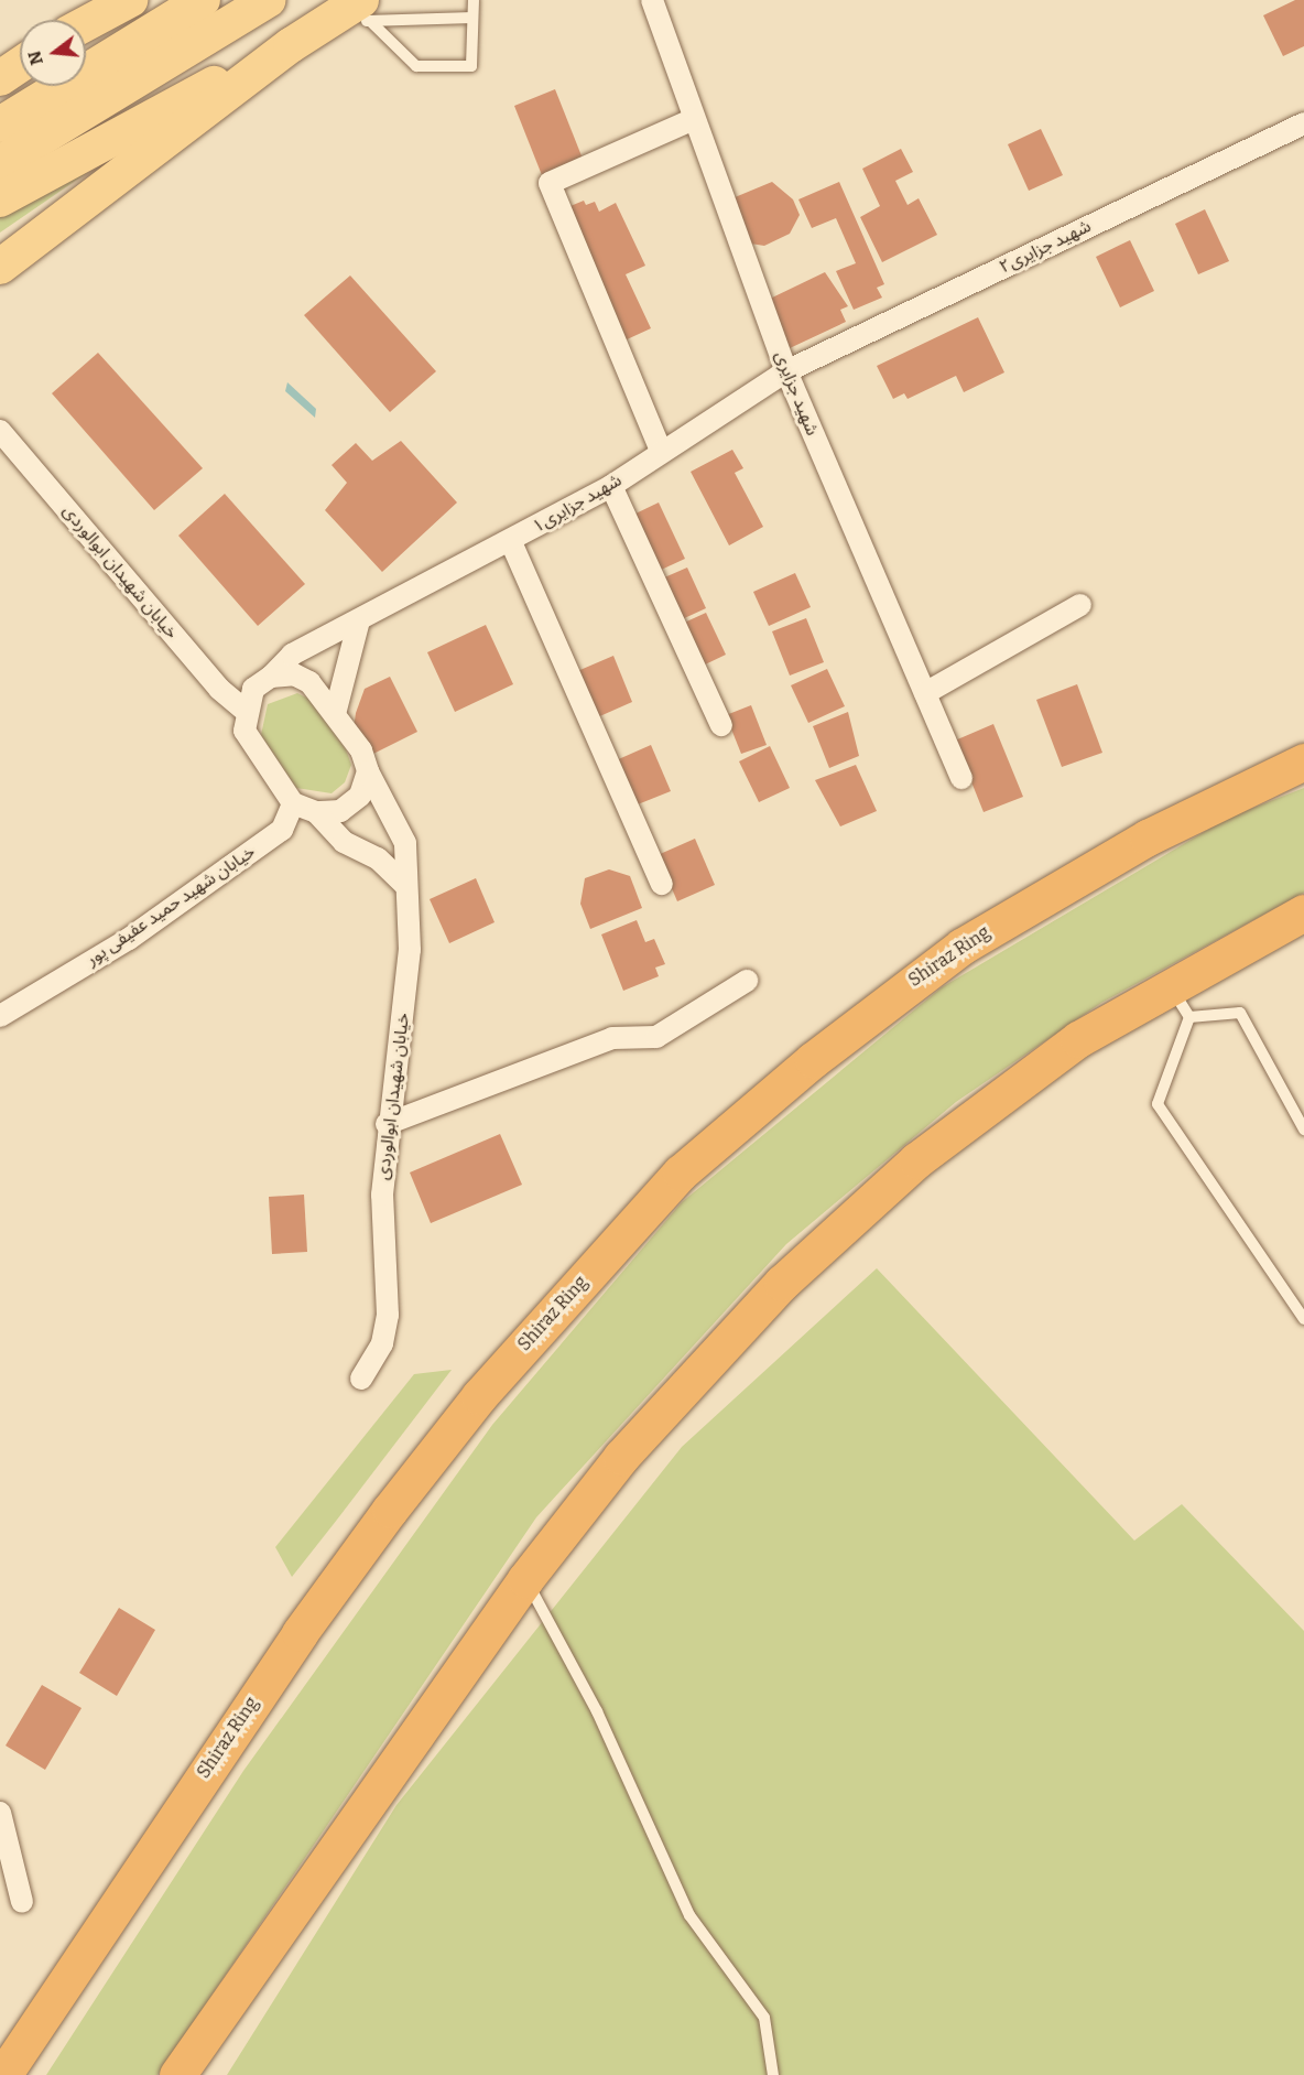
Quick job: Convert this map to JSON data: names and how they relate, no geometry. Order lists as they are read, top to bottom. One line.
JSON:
{"streets":{"highway":["Shiraz Ring"],"street":["شهید جزایری۲","شهید جزایری","شهید جزایری۱","خیابان شهیدان ابوالوردی","خیابان شهید حمید عفیفی پور"]},"crossings":[["شهید جزایری۲","شهید جزایری"],["شهید جزایری۲","شهید جزایری۱"],["شهید جزایری","شهید جزایری۱"],["شهید جزایری۱","خیابان شهیدان ابوالوردی"],["شهید جزایری۱","خیابان شهید حمید عفیفی پور"],["خیابان شهیدان ابوالوردی","خیابان شهید حمید عفیفی پور"]],"north":"left"}
